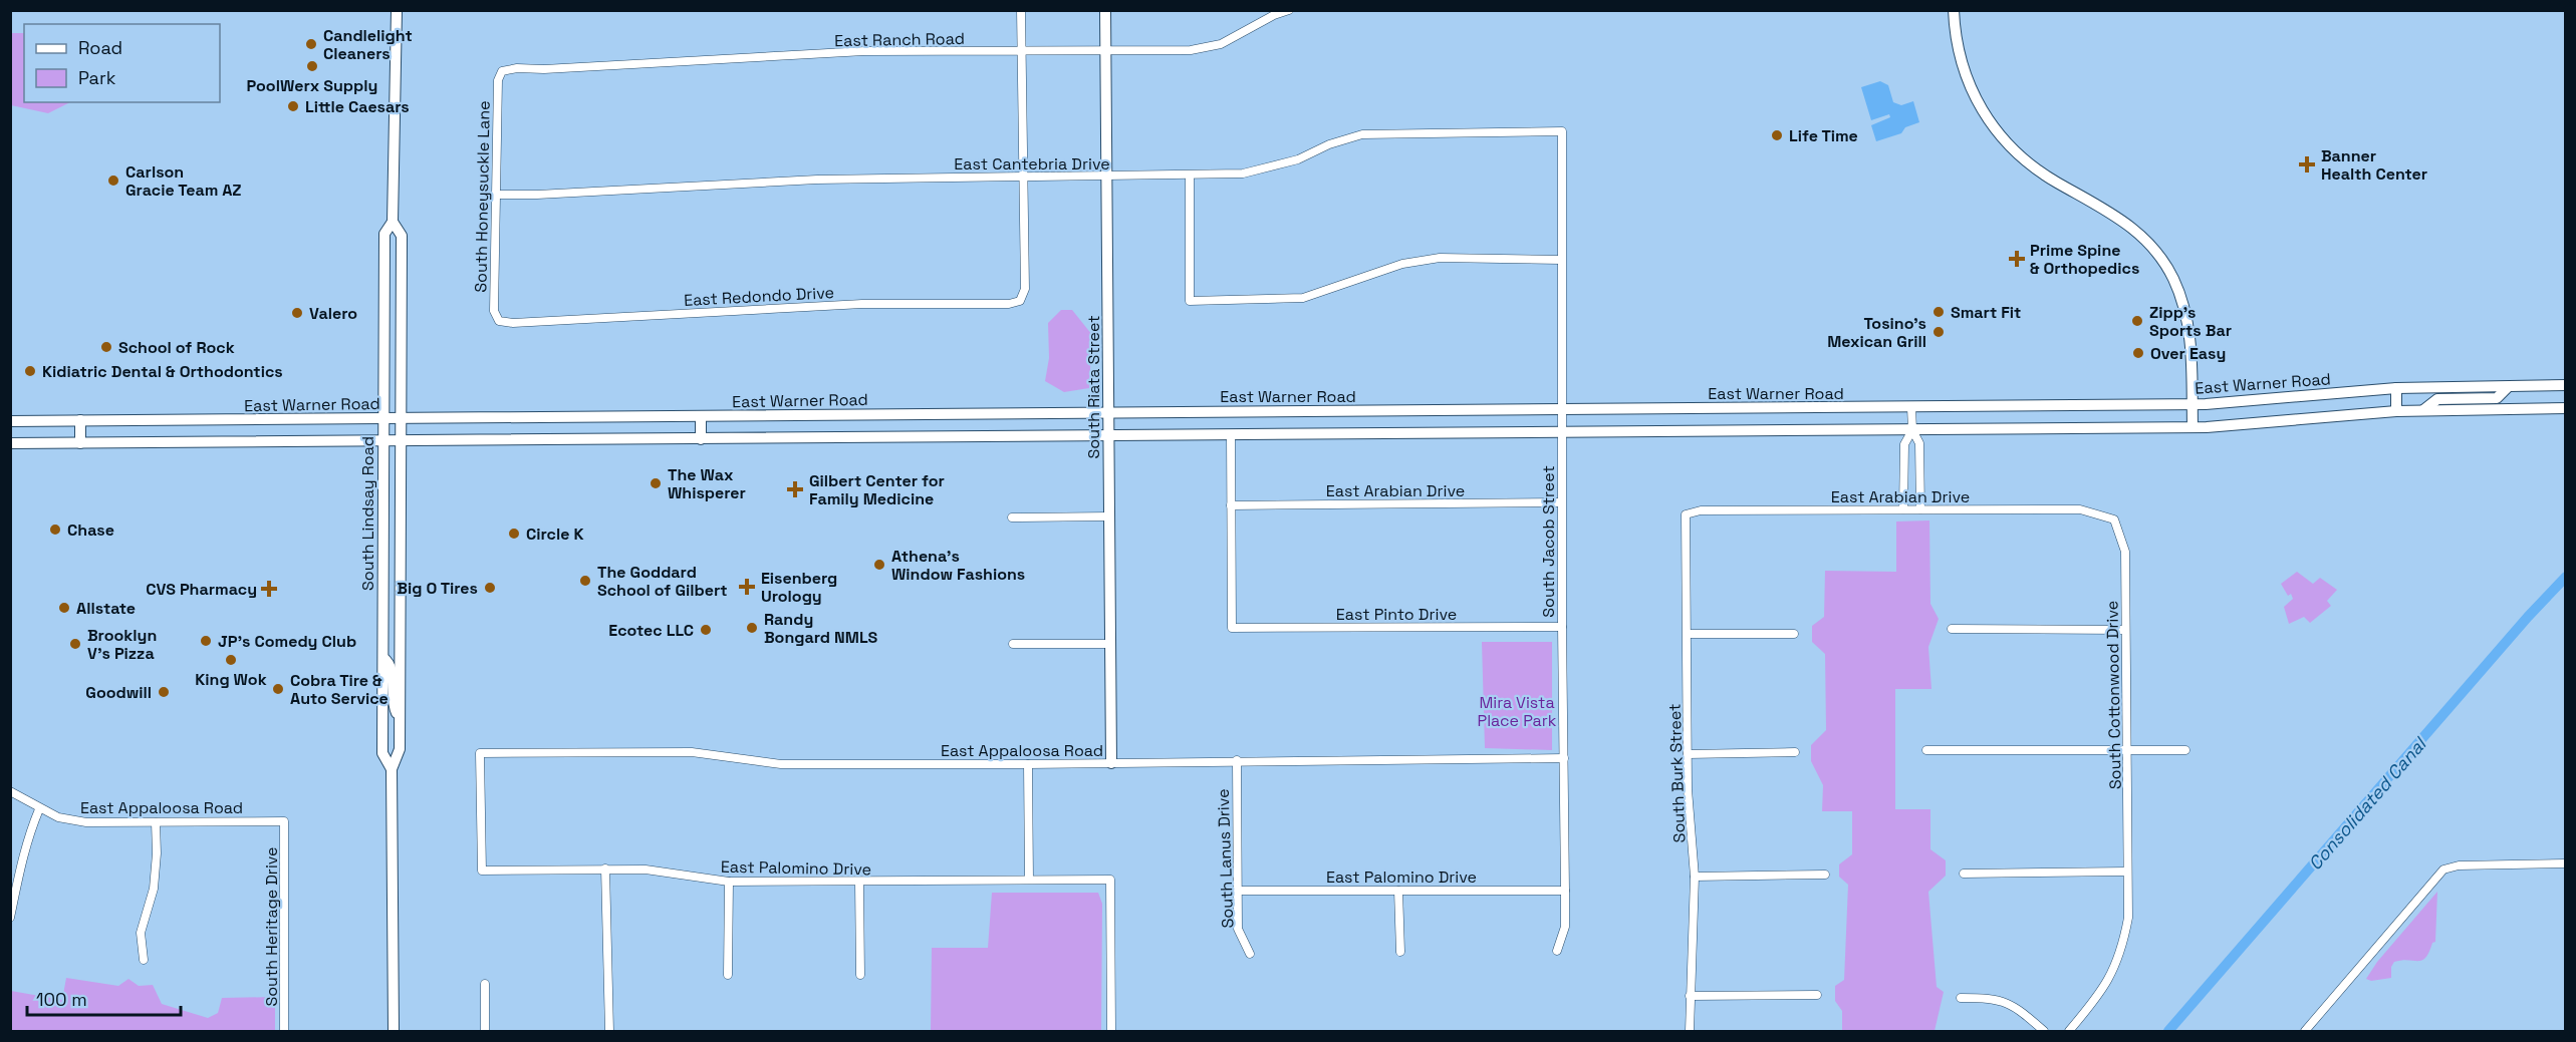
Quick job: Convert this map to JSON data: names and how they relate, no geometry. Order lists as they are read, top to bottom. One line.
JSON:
{"streets":{"main road":["East Warner Road","South Riata Street","South Lindsay Road"],"street":["East Ranch Road","East Cantebria Drive","South Honeysuckle Lane","East Redondo Drive","East Arabian Drive","South Jacob Street","East Pinto Drive","South Cottonwood Drive","East Appaloosa Road","South Burk Street","South Lanus Drive","East Palomino Drive","South Heritage Drive"]},"crossings":[["East Ranch Road","South Honeysuckle Lane"],["East Ranch Road","South Riata Street"],["East Cantebria Drive","South Honeysuckle Lane"],["East Cantebria Drive","East Redondo Drive"],["East Cantebria Drive","South Riata Street"],["East Cantebria Drive","South Jacob Street"],["South Honeysuckle Lane","East Redondo Drive"],["East Warner Road","South Riata Street"],["East Warner Road","South Lindsay Road"],["East Warner Road","South Jacob Street"],["South Riata Street","East Appaloosa Road"],["East Arabian Drive","South Jacob Street"],["East Arabian Drive","East Pinto Drive"],["East Arabian Drive","South Cottonwood Drive"],["East Arabian Drive","South Burk Street"],["South Jacob Street","East Pinto Drive"],["South Jacob Street","East Appaloosa Road"],["South Jacob Street","East Palomino Drive"],["East Appaloosa Road","South Lanus Drive"],["East Appaloosa Road","East Palomino Drive"],["East Appaloosa Road","South Heritage Drive"],["South Lanus Drive","East Palomino Drive"]],"water":["Consolidated Canal"],"parks":["Mira Vista Place Park"],"places":{"other":["Candlelight Cleaners","PoolWerx Supply","Little Caesars","Life Time","Carlson Gracie Team AZ","Smart Fit","Valero","Zipp's Sports Bar","Tosino's Mexican Grill","School of Rock","Over Easy","Kidiatric Dental & Orthodontics","The Wax Whisperer","Chase","Circle K","Athena's Window Fashions","The Goddard School of Gilbert","Big O Tires","Allstate","Randy Bongard NMLS","Ecotec LLC","JP's Comedy Club","Brooklyn V's Pizza","King Wok","Cobra Tire & Auto Service","Goodwill"],"health":["Banner Health Center","Prime Spine & Orthopedics","Gilbert Center for Family Medicine","Eisenberg Urology","CVS Pharmacy"]},"legend":["Road","Park"],"scale_bar":"100 m"}
